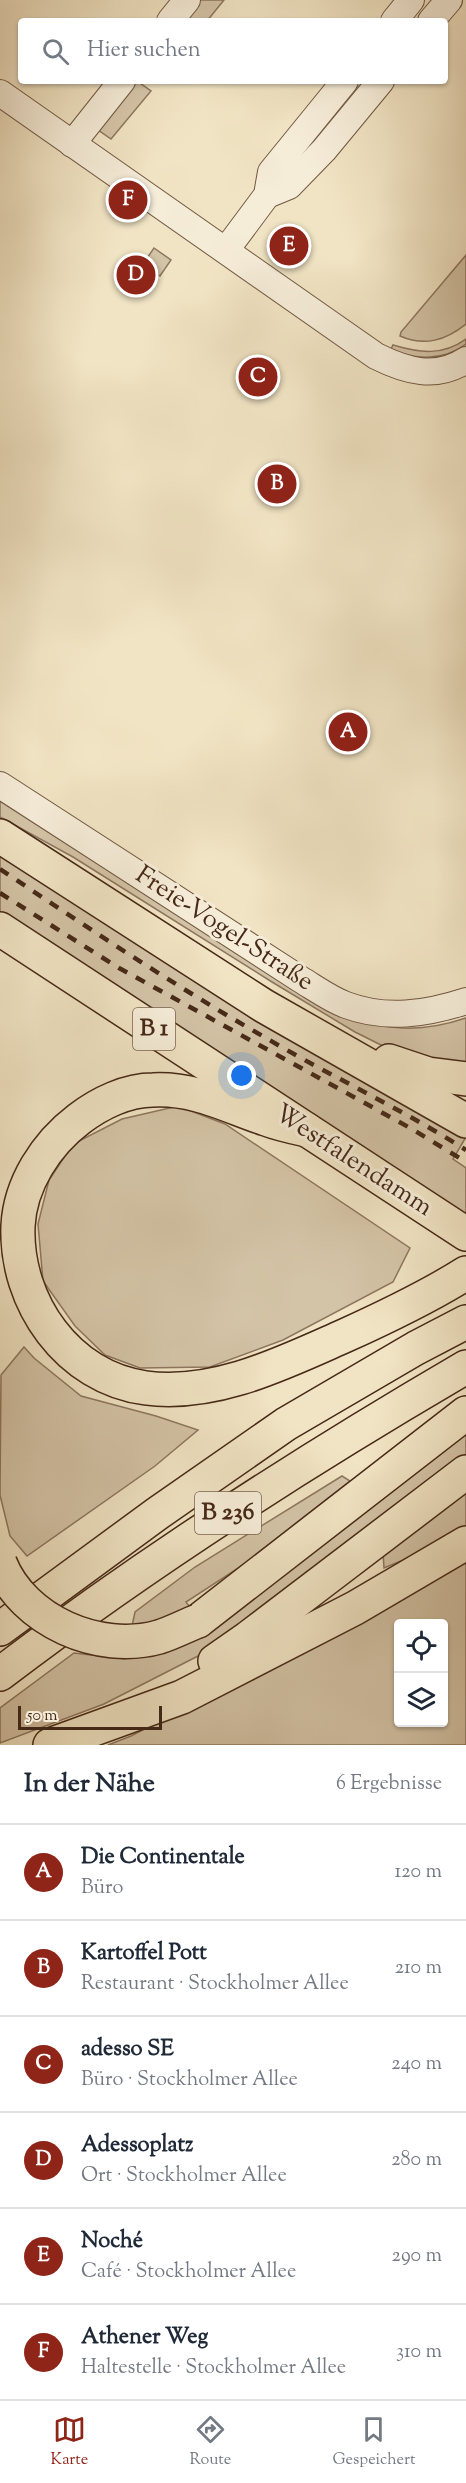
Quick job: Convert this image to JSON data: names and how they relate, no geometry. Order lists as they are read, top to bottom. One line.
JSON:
{"streets":{"highway":["B 1","Westfalendamm","B 236"],"street":["Freie-Vogel-Straße"]},"scale_bar":"50 m","page":{"search":"Hier suchen","pins":["F","E","D","C","B","A"],"scale":"50 m","heading":["In der Nähe","6 Ergebnisse"],"list":[{"mark":"A","name":"Die Continentale","note":"Büro","value":"120 m"},{"mark":"B","name":"Kartoffel Pott","note":"Restaurant · Stockholmer Allee","value":"210 m"},{"mark":"C","name":"adesso SE","note":"Büro · Stockholmer Allee","value":"240 m"},{"mark":"D","name":"Adessoplatz","note":"Ort · Stockholmer Allee","value":"280 m"},{"mark":"E","name":"Noché","note":"Café · Stockholmer Allee","value":"290 m"},{"mark":"F","name":"Athener Weg","note":"Haltestelle · Stockholmer Allee","value":"310 m"}],"nav":["Karte","Route","Gespeichert"]}}
